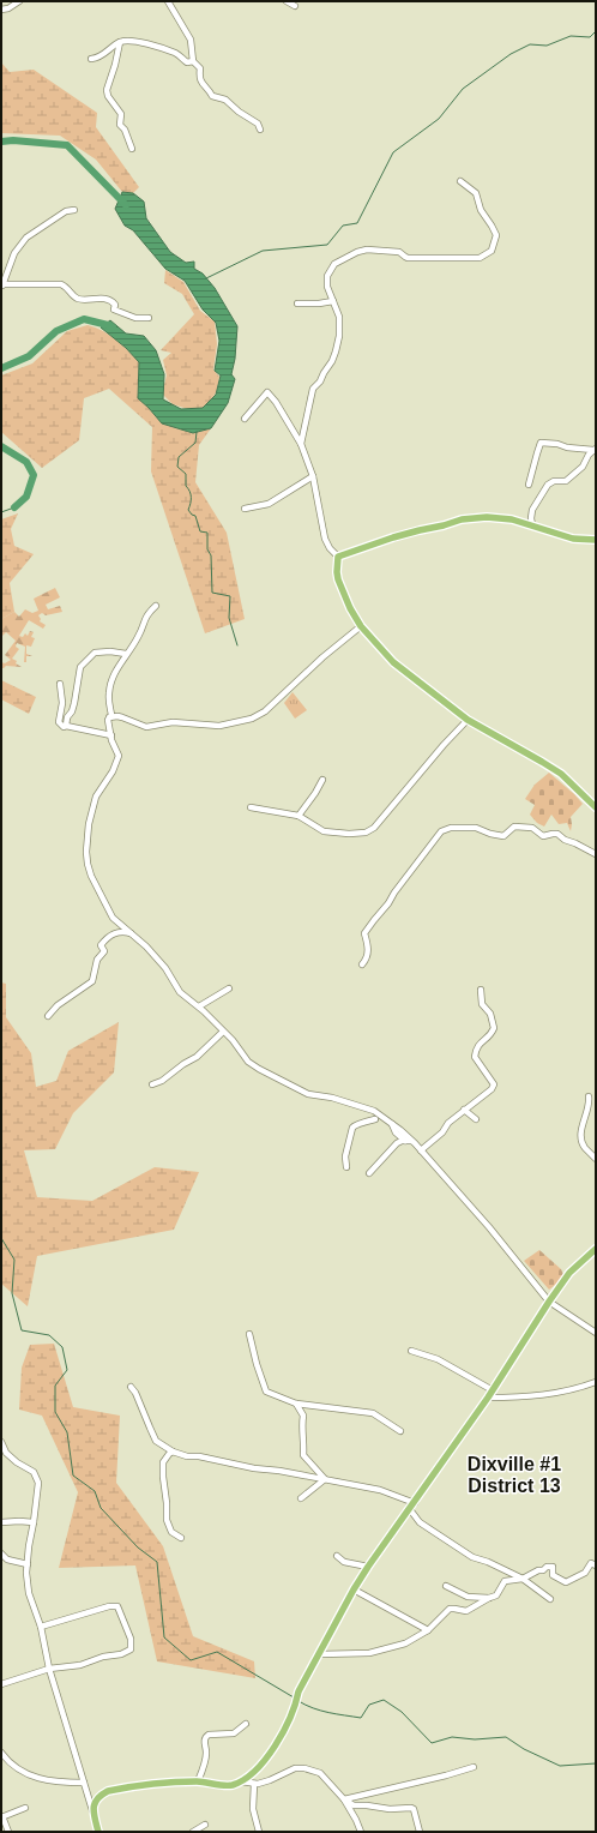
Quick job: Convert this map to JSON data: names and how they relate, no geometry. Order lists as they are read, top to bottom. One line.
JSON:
{"districts":["Dixville #1 District 13"]}
